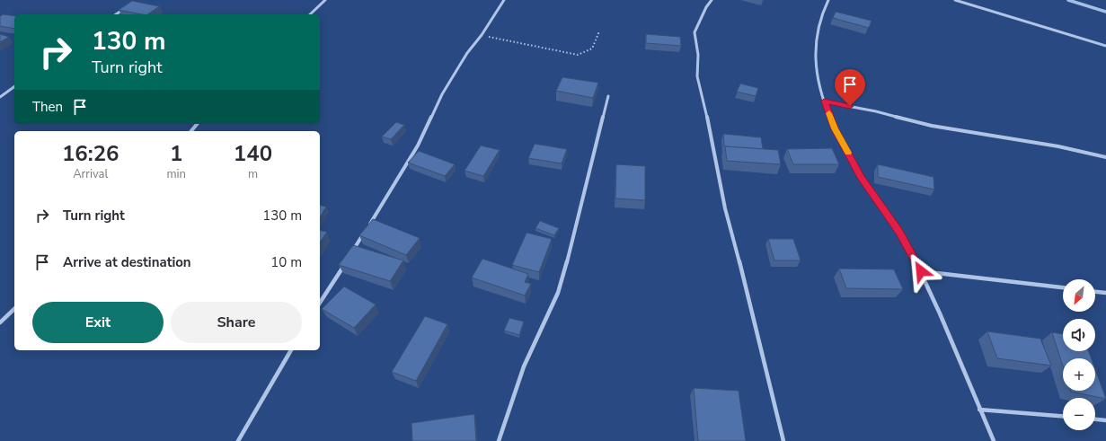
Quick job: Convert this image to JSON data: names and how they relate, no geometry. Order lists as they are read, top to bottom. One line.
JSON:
{"north":"bottom left","page":{"turn":["130 m","Turn right"],"then":"Then","eta":["16:26","Arrival","1","min","140","m"],"list":[{"name":"Turn right","value":"130 m"},{"name":"Arrive at destination","value":"10 m"}],"map_buttons":["+","−"],"buttons":["Exit","Share"]}}
